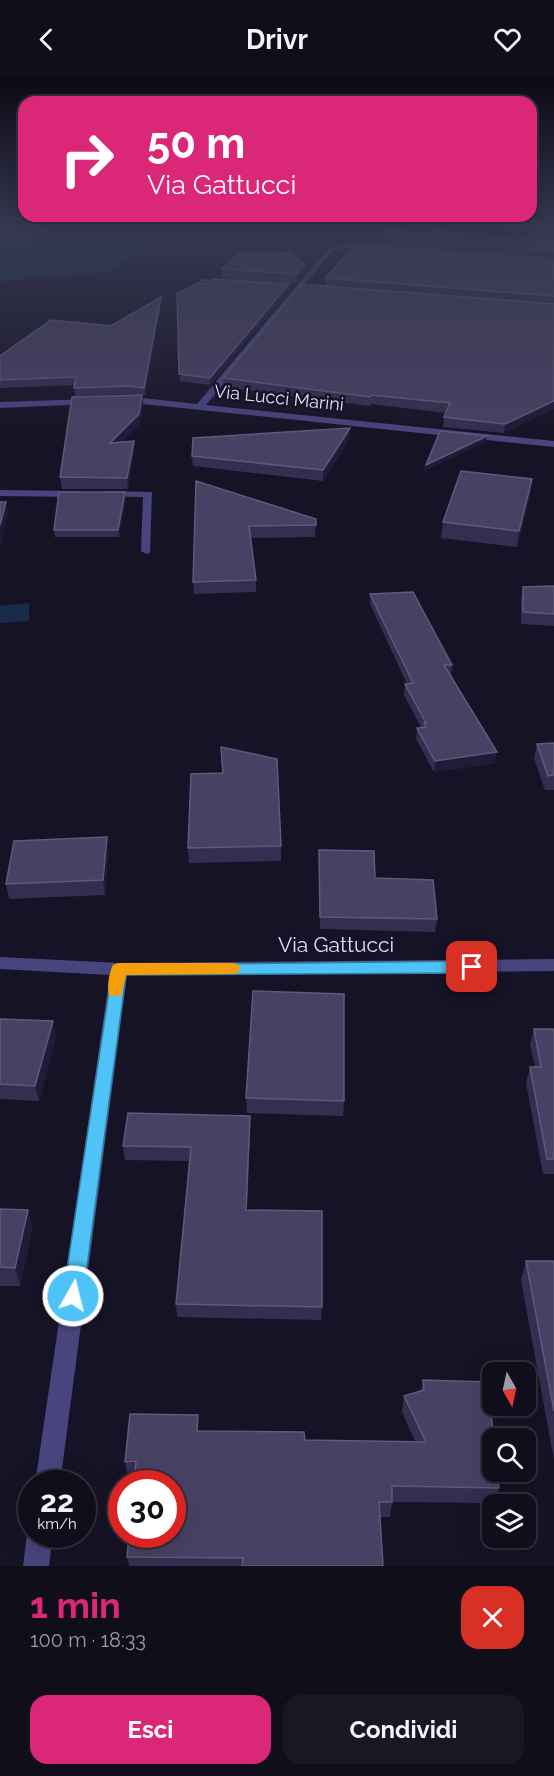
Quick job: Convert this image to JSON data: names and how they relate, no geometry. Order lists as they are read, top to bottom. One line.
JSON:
{"streets":{"street":["Via Lucci Marini","Via Gattucci"]},"north":"bottom","page":{"header":"Drivr","turn":["50 m","Via Gattucci"],"speed":"22 km/h","limit":"30","heading":["1 min","100 m · 18:33"],"buttons":["Esci","Condividi"]}}
